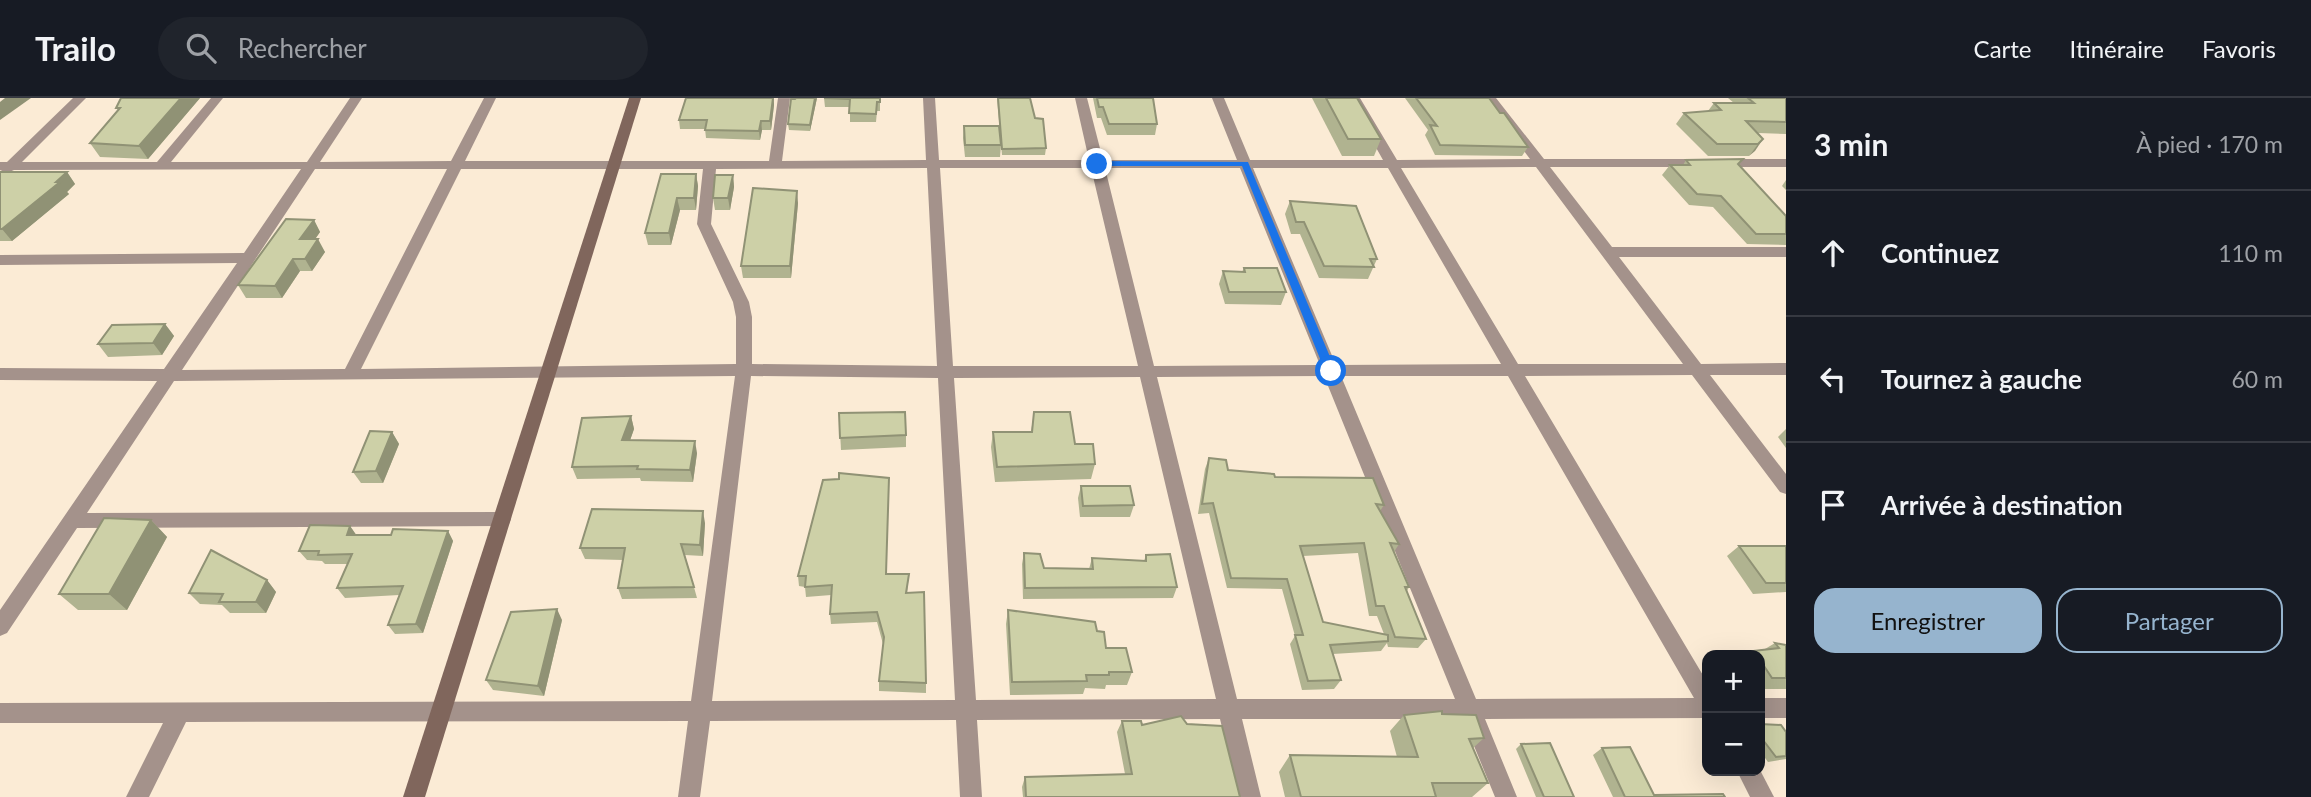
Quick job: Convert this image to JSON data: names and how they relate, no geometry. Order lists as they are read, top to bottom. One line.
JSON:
{"page":{"header":"Trailo","search":"Rechercher","nav":["Carte","Itinéraire","Favoris"],"heading":["3 min","À pied · 170 m"],"list":[["Continuez","110 m"],["Tournez à gauche","60 m"],"Arrivée à destination"],"buttons":["Enregistrer","Partager"],"map_buttons":["+","−"]}}
